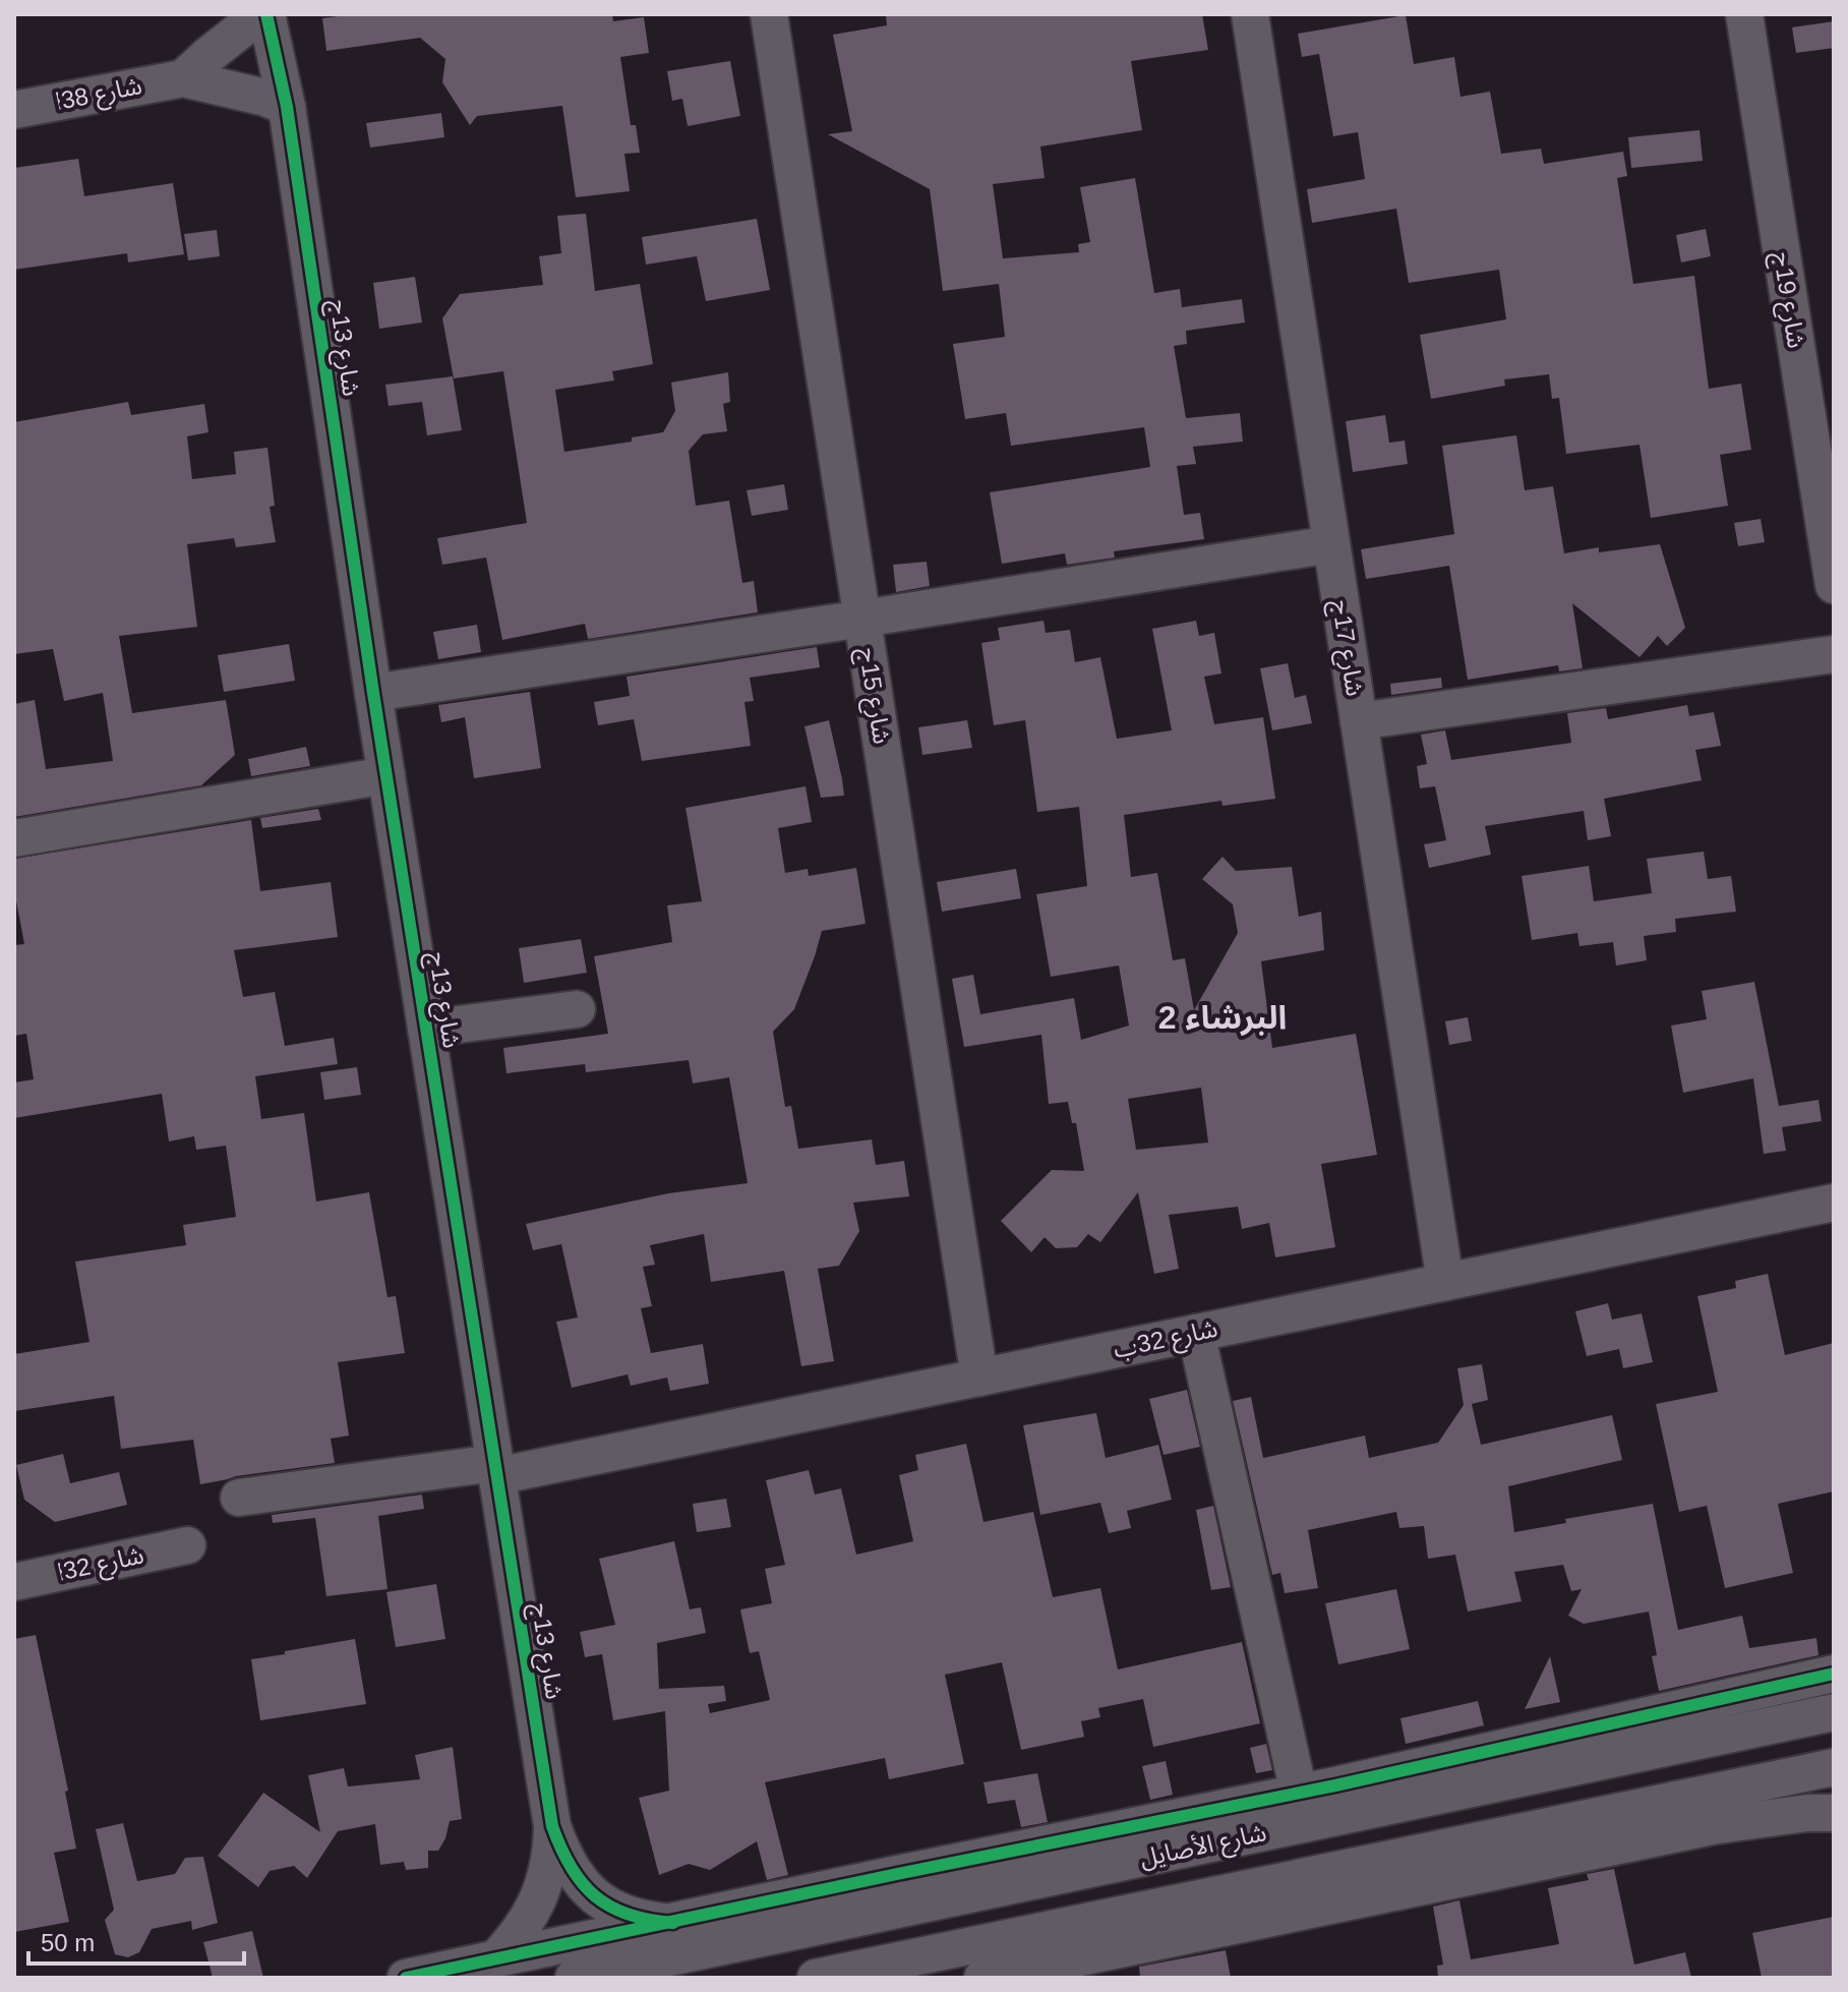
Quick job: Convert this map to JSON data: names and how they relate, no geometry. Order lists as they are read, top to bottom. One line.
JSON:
{"streets":{"street":["شارع 38ا","شارع 19ج","شارع 13ج","شارع 17ج","شارع 15ج","شارع 32ب","شارع 32ا","شارع الأصايل"]},"crossings":[["شارع 38ا","شارع 13ج"],["شارع 13ج","شارع 32ب"],["شارع 17ج","شارع 32ب"],["شارع 15ج","شارع 32ب"]],"districts":["البرشاء 2"],"scale_bar":"50 m"}
